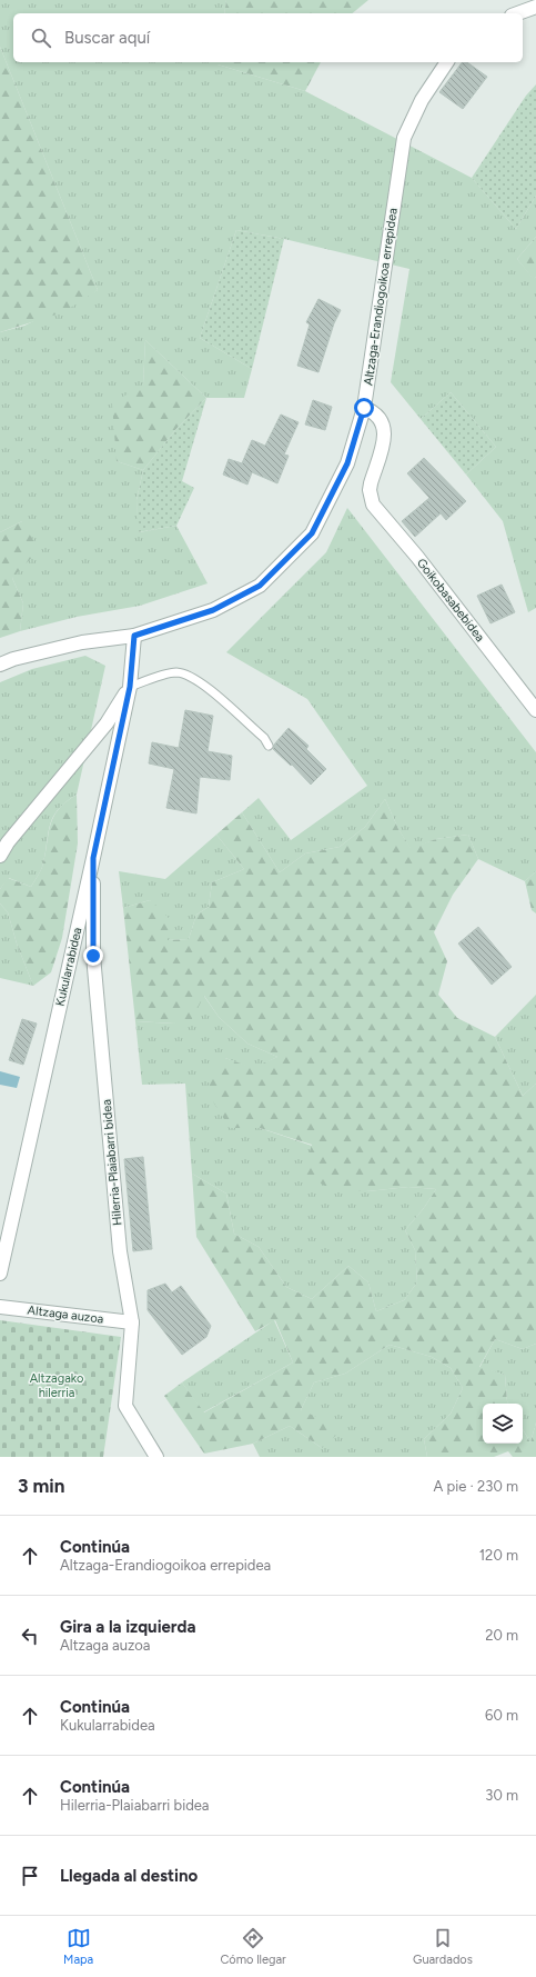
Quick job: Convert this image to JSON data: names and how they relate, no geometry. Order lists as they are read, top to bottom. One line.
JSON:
{"streets":{"street":["Altzaga-Erandiogoikoa errepidea","Goikobasabebidea","Kukularrabidea","Hilerria-Plaiabarri bidea","Altzaga auzoa"]},"crossings":[["Altzaga-Erandiogoikoa errepidea","Goikobasabebidea"],["Kukularrabidea","Hilerria-Plaiabarri bidea"],["Hilerria-Plaiabarri bidea","Altzaga auzoa"]],"parks":["Altzagako hilerria"],"page":{"search":"Buscar aquí","heading":["3 min","A pie · 230 m"],"list":[["Continúa","Altzaga-Erandiogoikoa errepidea","120 m"],["Gira a la izquierda","Altzaga auzoa","20 m"],["Continúa","Kukularrabidea","60 m"],["Continúa","Hilerria-Plaiabarri bidea","30 m"],"Llegada al destino"],"nav":["Mapa","Cómo llegar","Guardados"]}}
